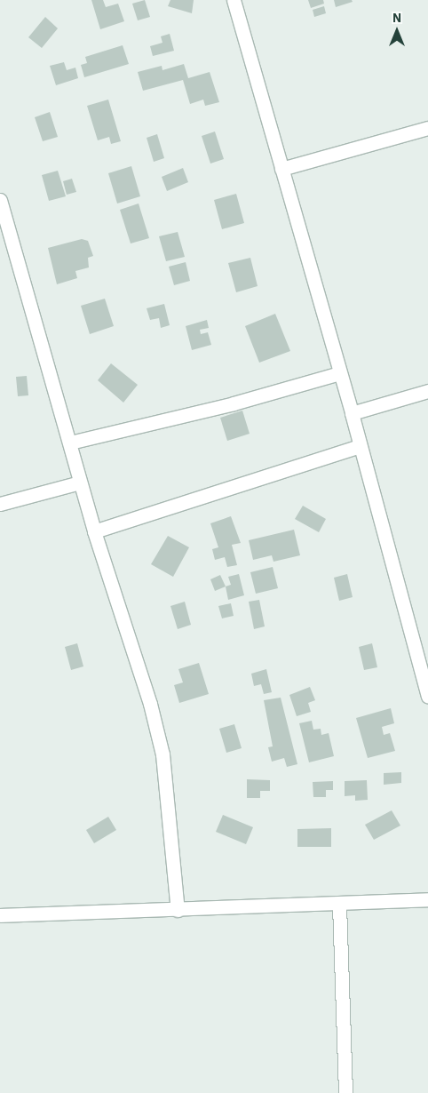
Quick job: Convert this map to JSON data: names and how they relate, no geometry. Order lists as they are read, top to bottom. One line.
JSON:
{"north":"top"}
